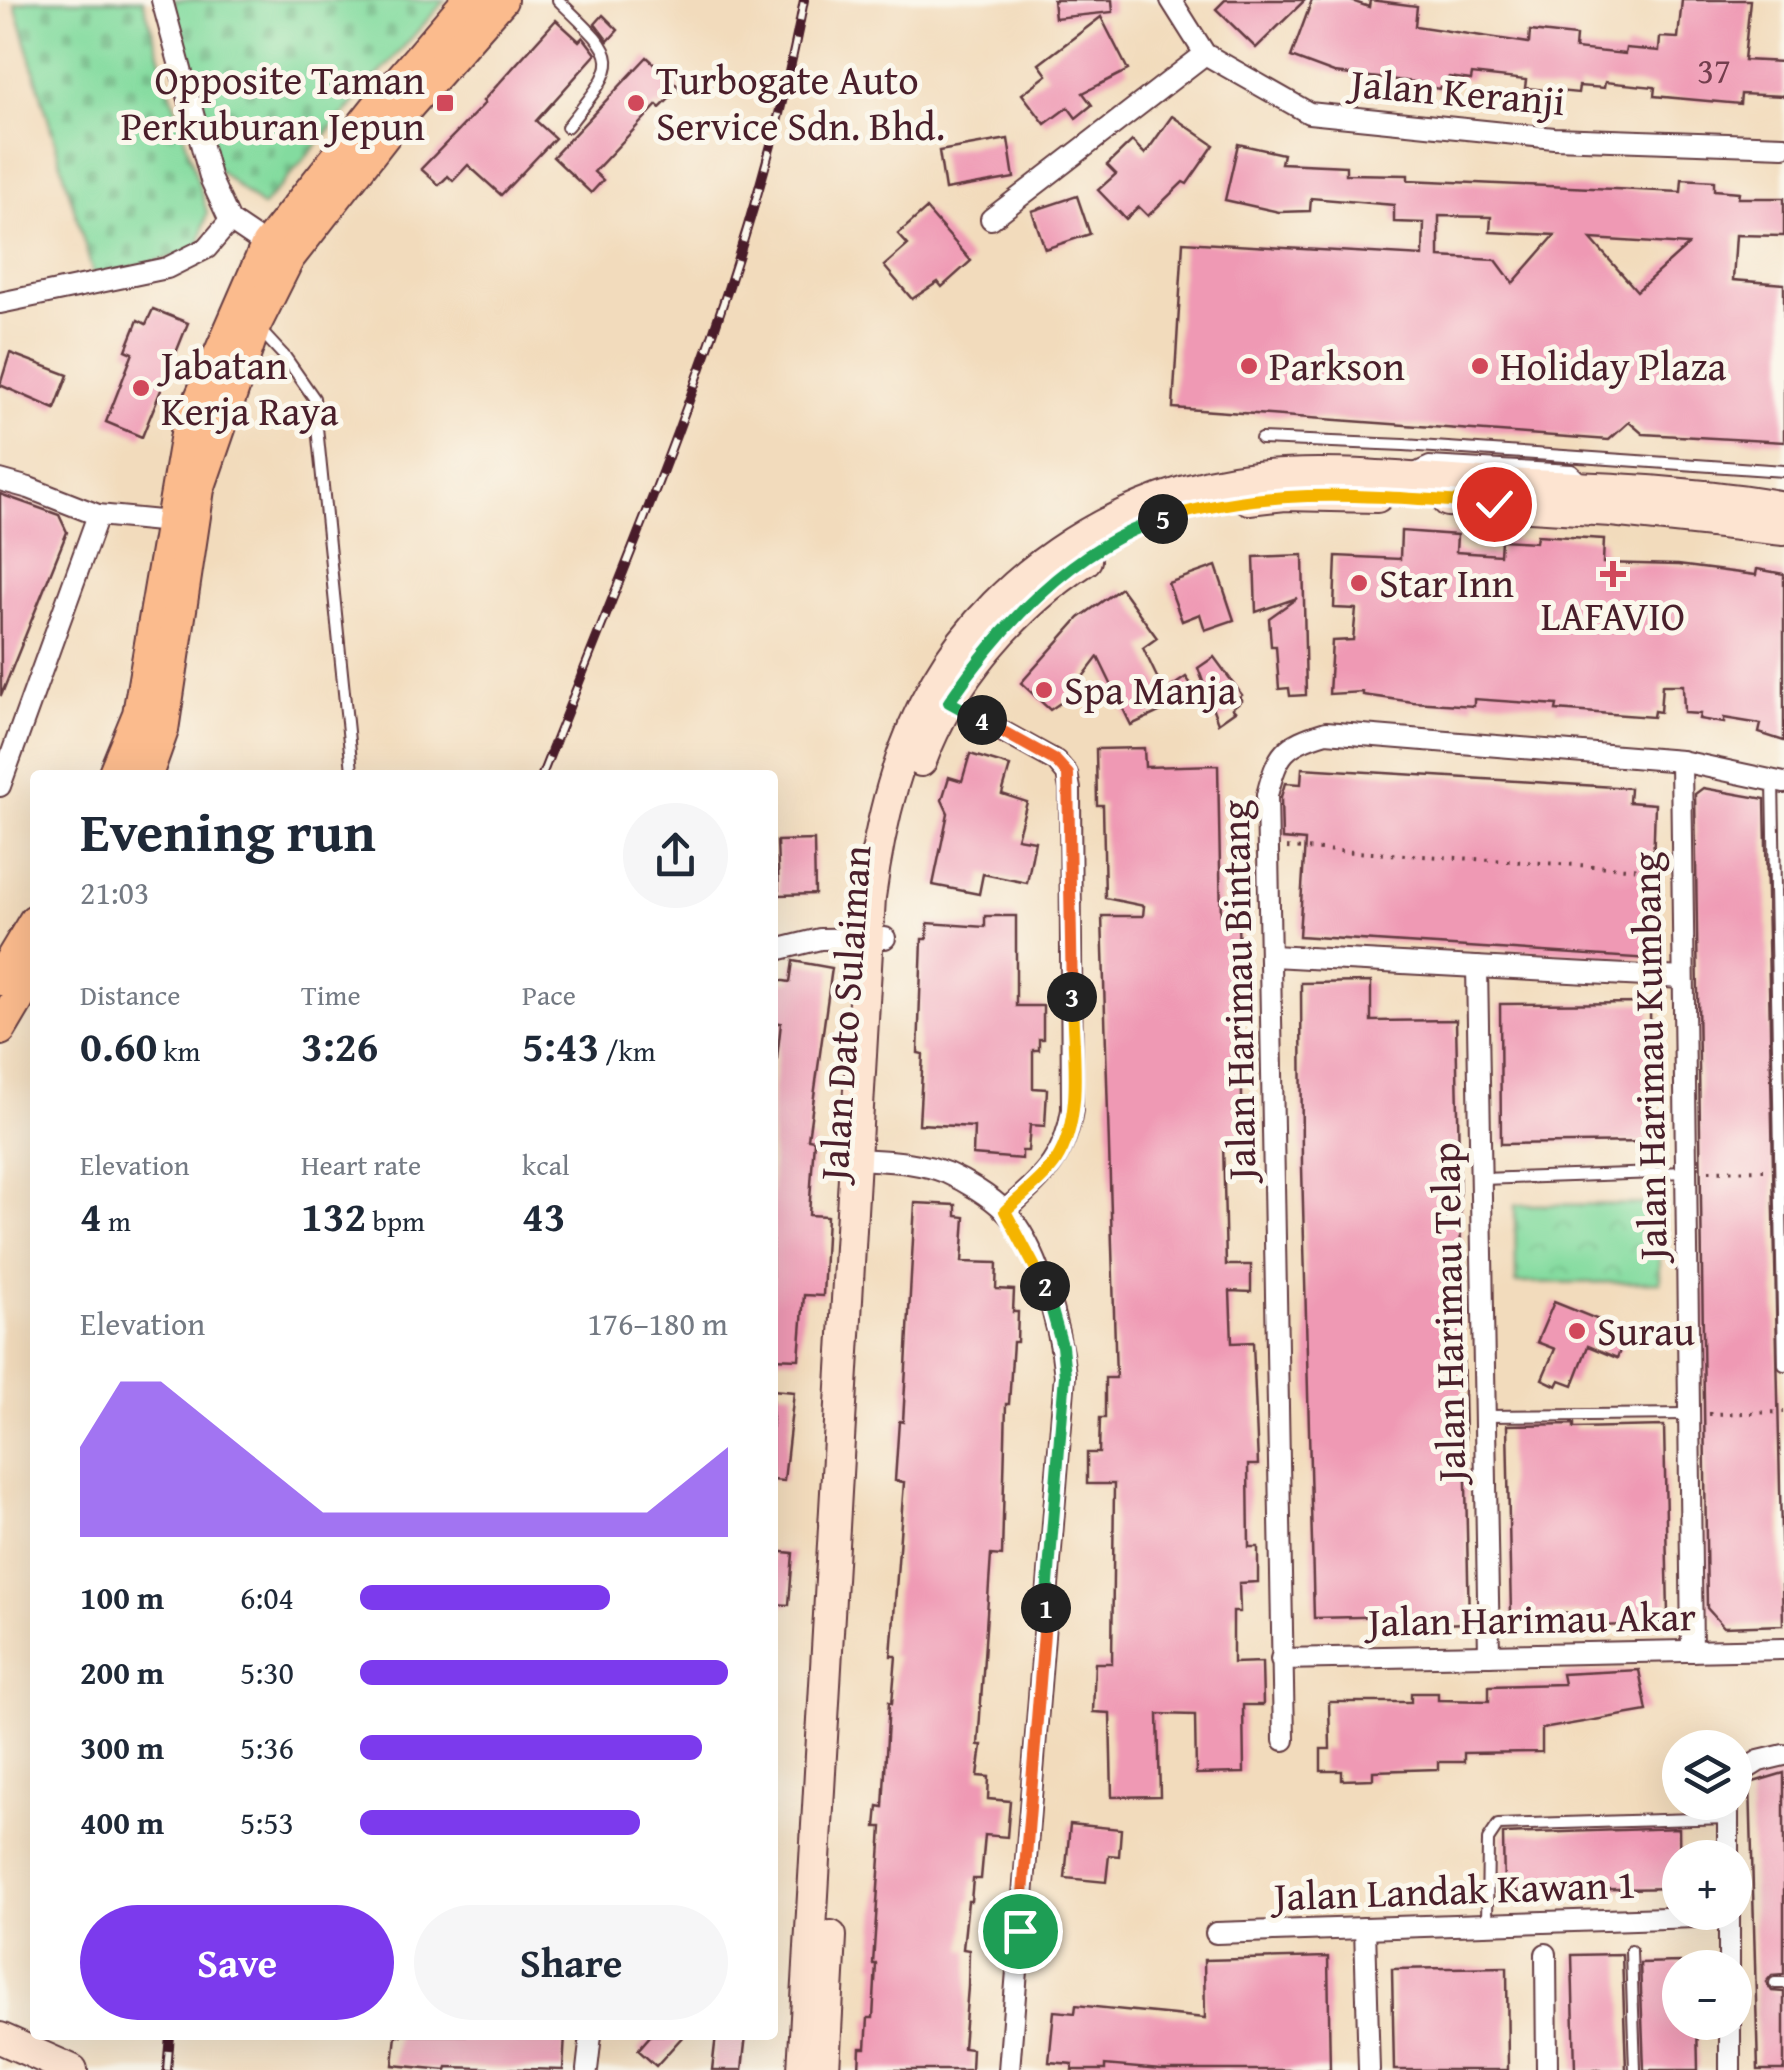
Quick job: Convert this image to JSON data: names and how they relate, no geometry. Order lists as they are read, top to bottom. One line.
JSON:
{"streets":{"street":["Jalan Keranji","Jalan Harimau Bintang","Jalan Dato Sulaiman","Jalan Harimau Kumbang","Jalan Harimau Telap","Jalan Harimau Akar","Jalan Landak Kawan 1"]},"crossings":[["Jalan Harimau Bintang","Jalan Harimau Kumbang"],["Jalan Harimau Bintang","Jalan Harimau Akar"],["Jalan Harimau Kumbang","Jalan Harimau Akar"],["Jalan Harimau Telap","Jalan Harimau Akar"]],"places":{"transit":["Opposite Taman Perkuburan Jepun"],"other":["Turbogate Auto Service Sdn. Bhd.","Parkson","Holiday Plaza","Jabatan Kerja Raya","Star Inn","Spa Manja","Surau"],"health":["LAFAVIO"]},"house_numbers":["37"],"page":{"pins":["5","4","3","2","1"],"heading":["Evening run","21:03"],"stats":[["Distance","0.60 km"],["Time","3:26"],["Pace","5:43 /km"],["Elevation","4 m"],["Heart rate","132 bpm"],["kcal","43"]],"chart":["Elevation","176–180 m"],"list":[{"name":"100 m","note":"6:04"},{"name":"200 m","note":"5:30"},{"name":"300 m","note":"5:36"},{"name":"400 m","note":"5:53"}],"map_buttons":["+","−"],"buttons":["Save","Share"]}}
